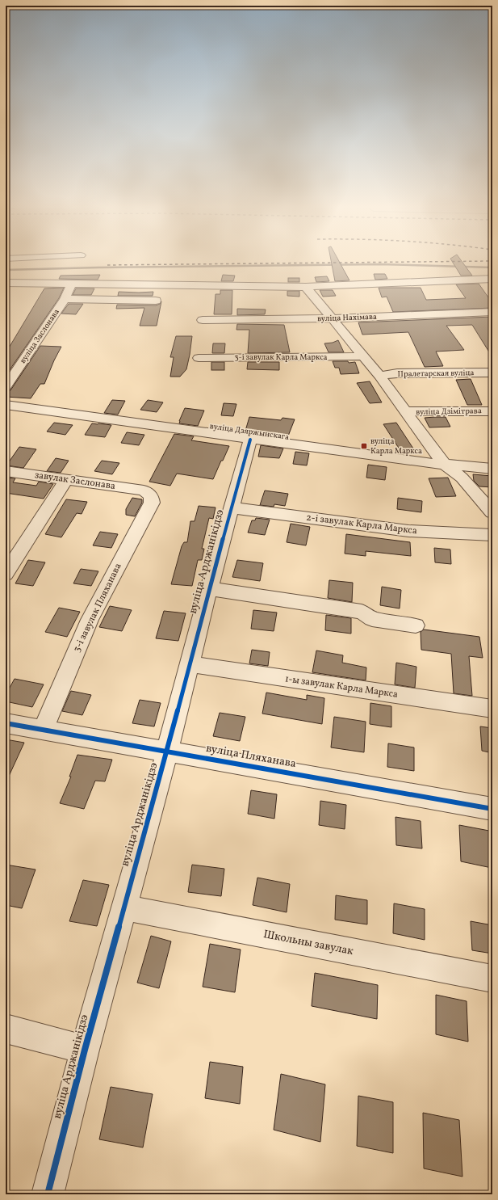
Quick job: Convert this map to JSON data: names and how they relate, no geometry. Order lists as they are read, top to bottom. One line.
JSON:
{"streets":{"street":["вуліца Нахімава","вуліца Заслонава","3-і завулак Карла Маркса","Пралетарская вуліца","вуліца Дзімітрава","вуліца Дзяржынскага","завулак Заслонава","2-і завулак Карла Маркса","вуліца Арджанікідзэ","3-і завулак Пляханава","1-ы завулак Карла Маркса","вуліца Пляханава","Школьны завулак"]},"crossings":[["вуліца Дзяржынскага","вуліца Арджанікідзэ"],["завулак Заслонава","3-і завулак Пляханава"],["2-і завулак Карла Маркса","вуліца Арджанікідзэ"],["вуліца Арджанікідзэ","1-ы завулак Карла Маркса"],["вуліца Арджанікідзэ","вуліца Пляханава"],["вуліца Арджанікідзэ","Школьны завулак"],["3-і завулак Пляханава","вуліца Пляханава"]],"places":{"transit":["вуліца Карла Маркса"]}}
